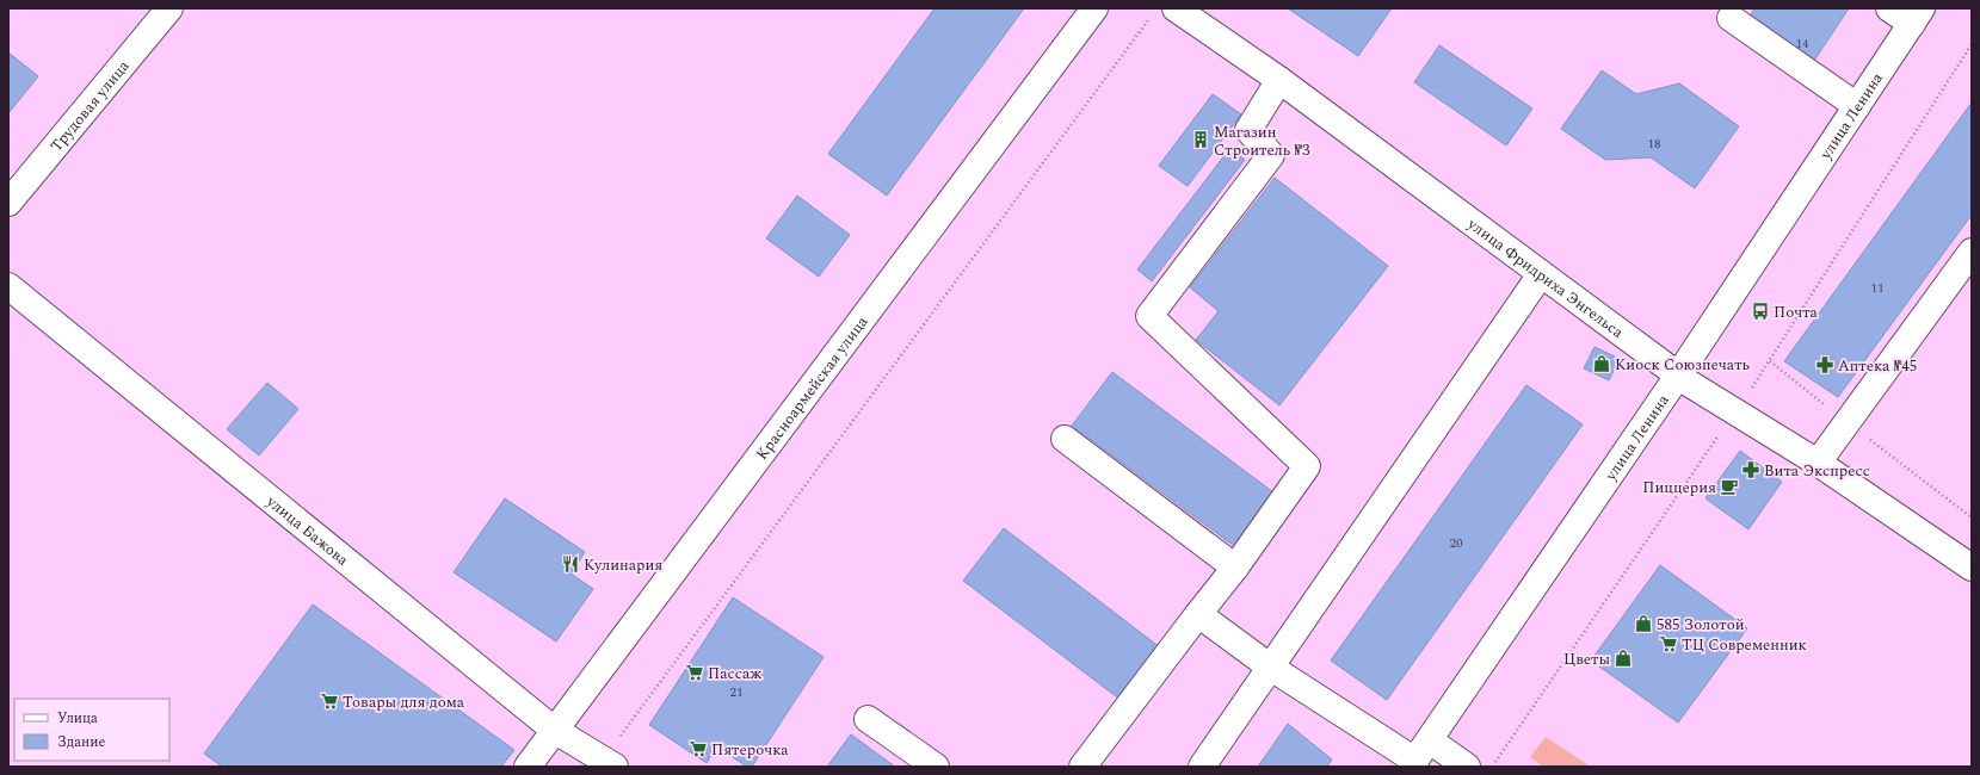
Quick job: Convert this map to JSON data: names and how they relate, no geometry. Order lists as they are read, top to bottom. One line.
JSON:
{"streets":{"street":["Трудовая улица","улица Ленина","улица Фридриха Энгельса","Красноармейская улица","улица Бажова"]},"crossings":[["улица Ленина","улица Фридриха Энгельса"],["Красноармейская улица","улица Бажова"]],"places":{"building":["Магазин Строитель №3"],"bus stop":["Почта"],"shop":["Киоск Союзпечать","585 Золотой","Цветы"],"pharmacy":["Аптека №45","Вита Экспресс"],"cafe":["Пиццерия"],"restaurant":["Кулинария"],"supermarket":["ТЦ Современник","Пассаж","Товары для дома","Пятерочка"]},"house_numbers":["14","18","11","20","21"],"legend":["Улица","Здание"]}
